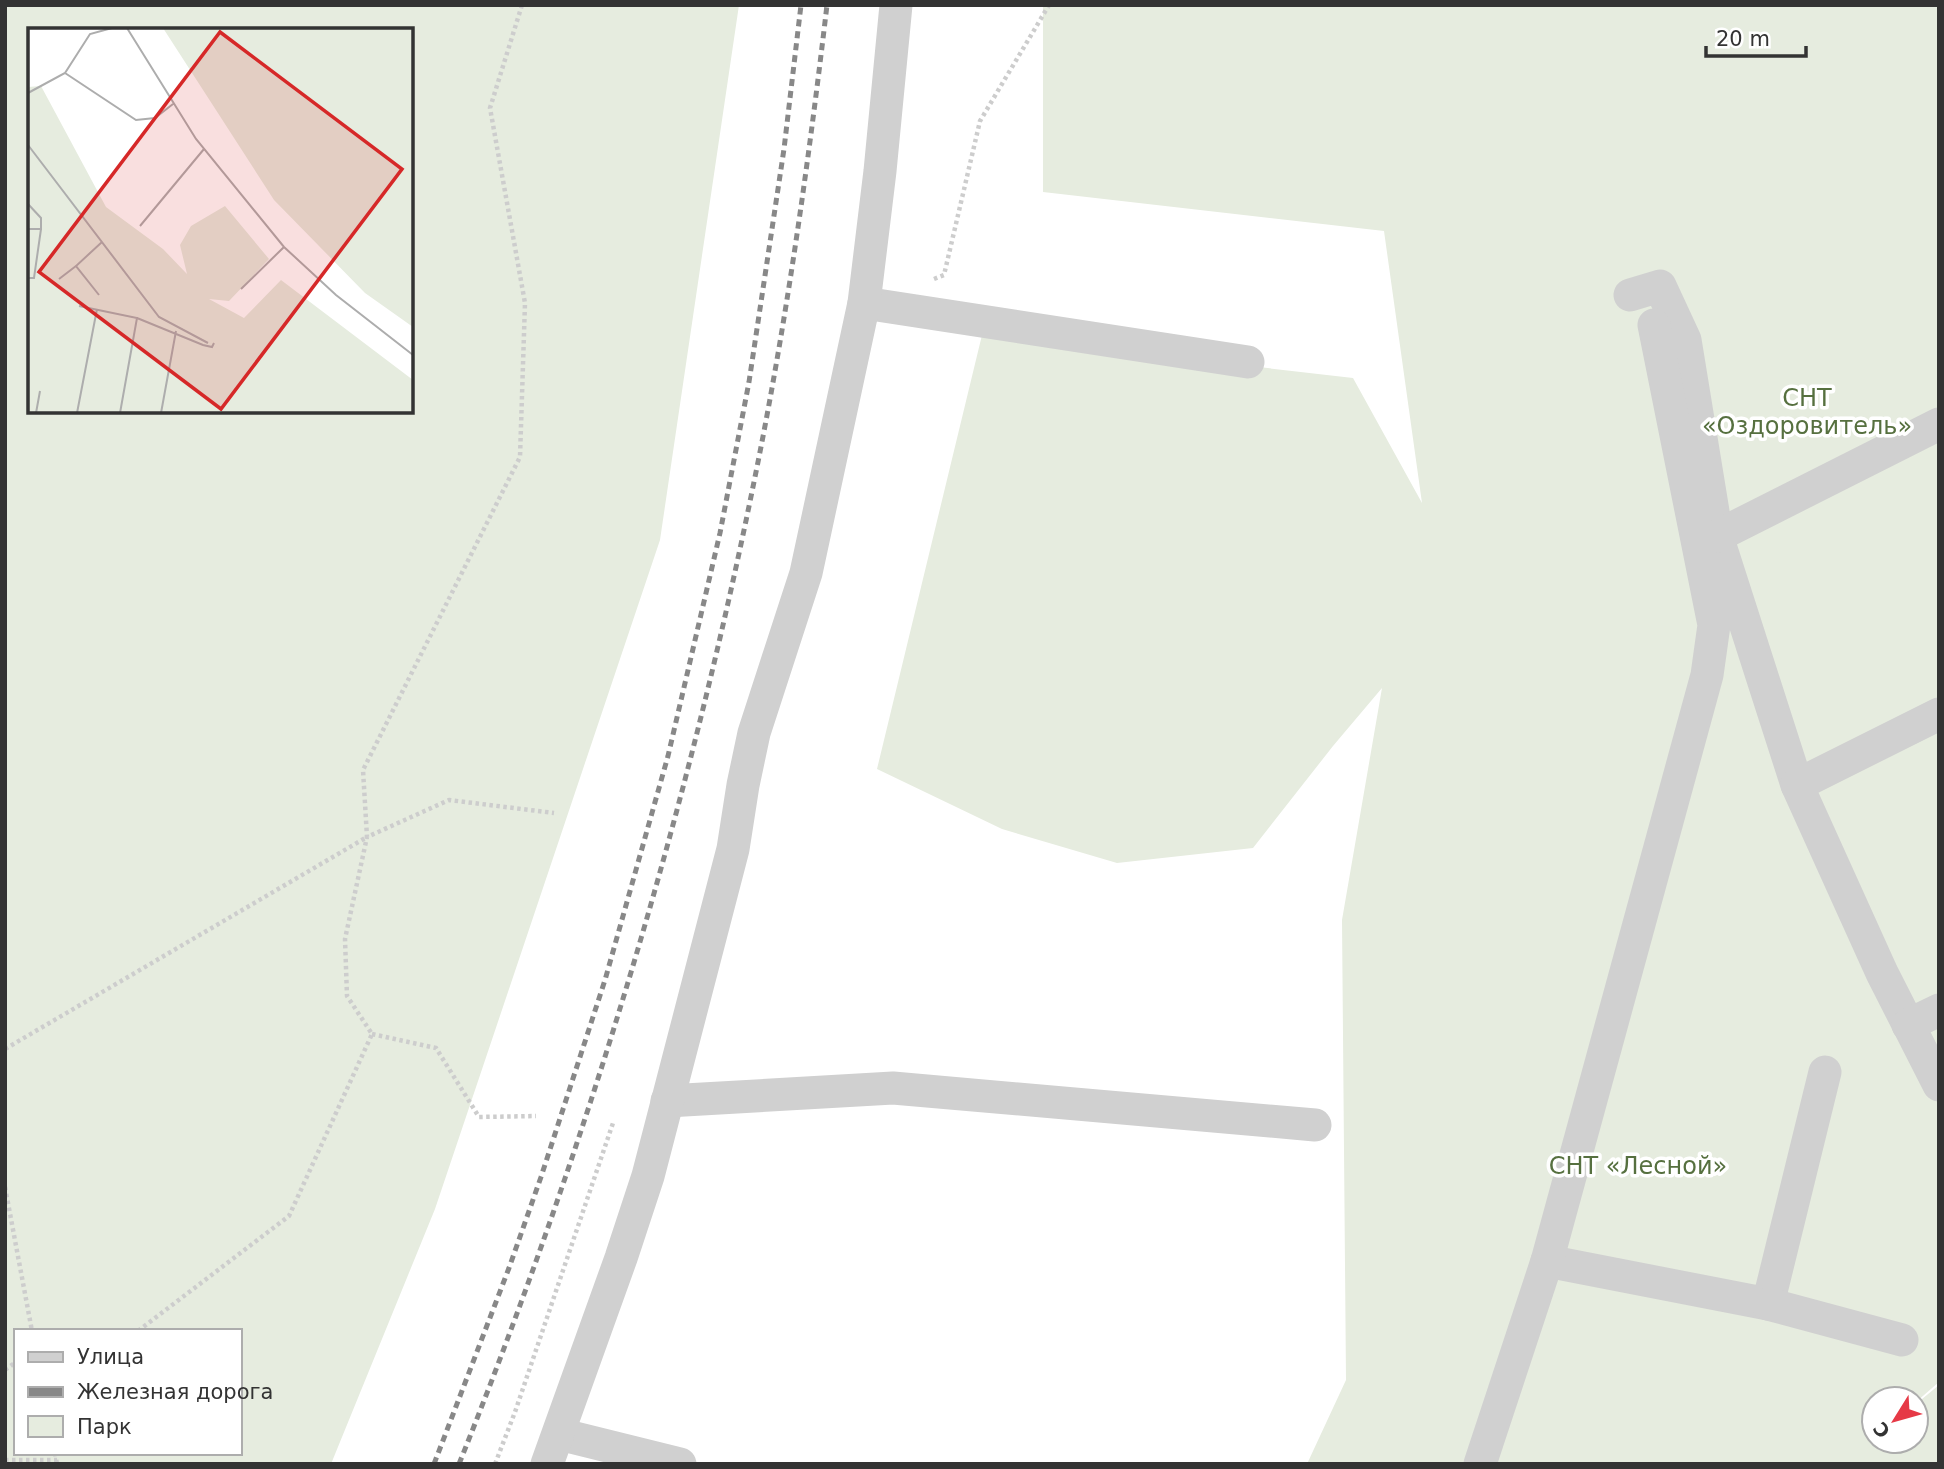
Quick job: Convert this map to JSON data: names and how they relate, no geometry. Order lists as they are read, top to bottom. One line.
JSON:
{"parks":["СНТ «Оздоровитель»","СНТ «Лесной»"],"legend":["Улица","Железная дорога","Парк"],"scale_bar":"20 m","north":"bottom left"}
